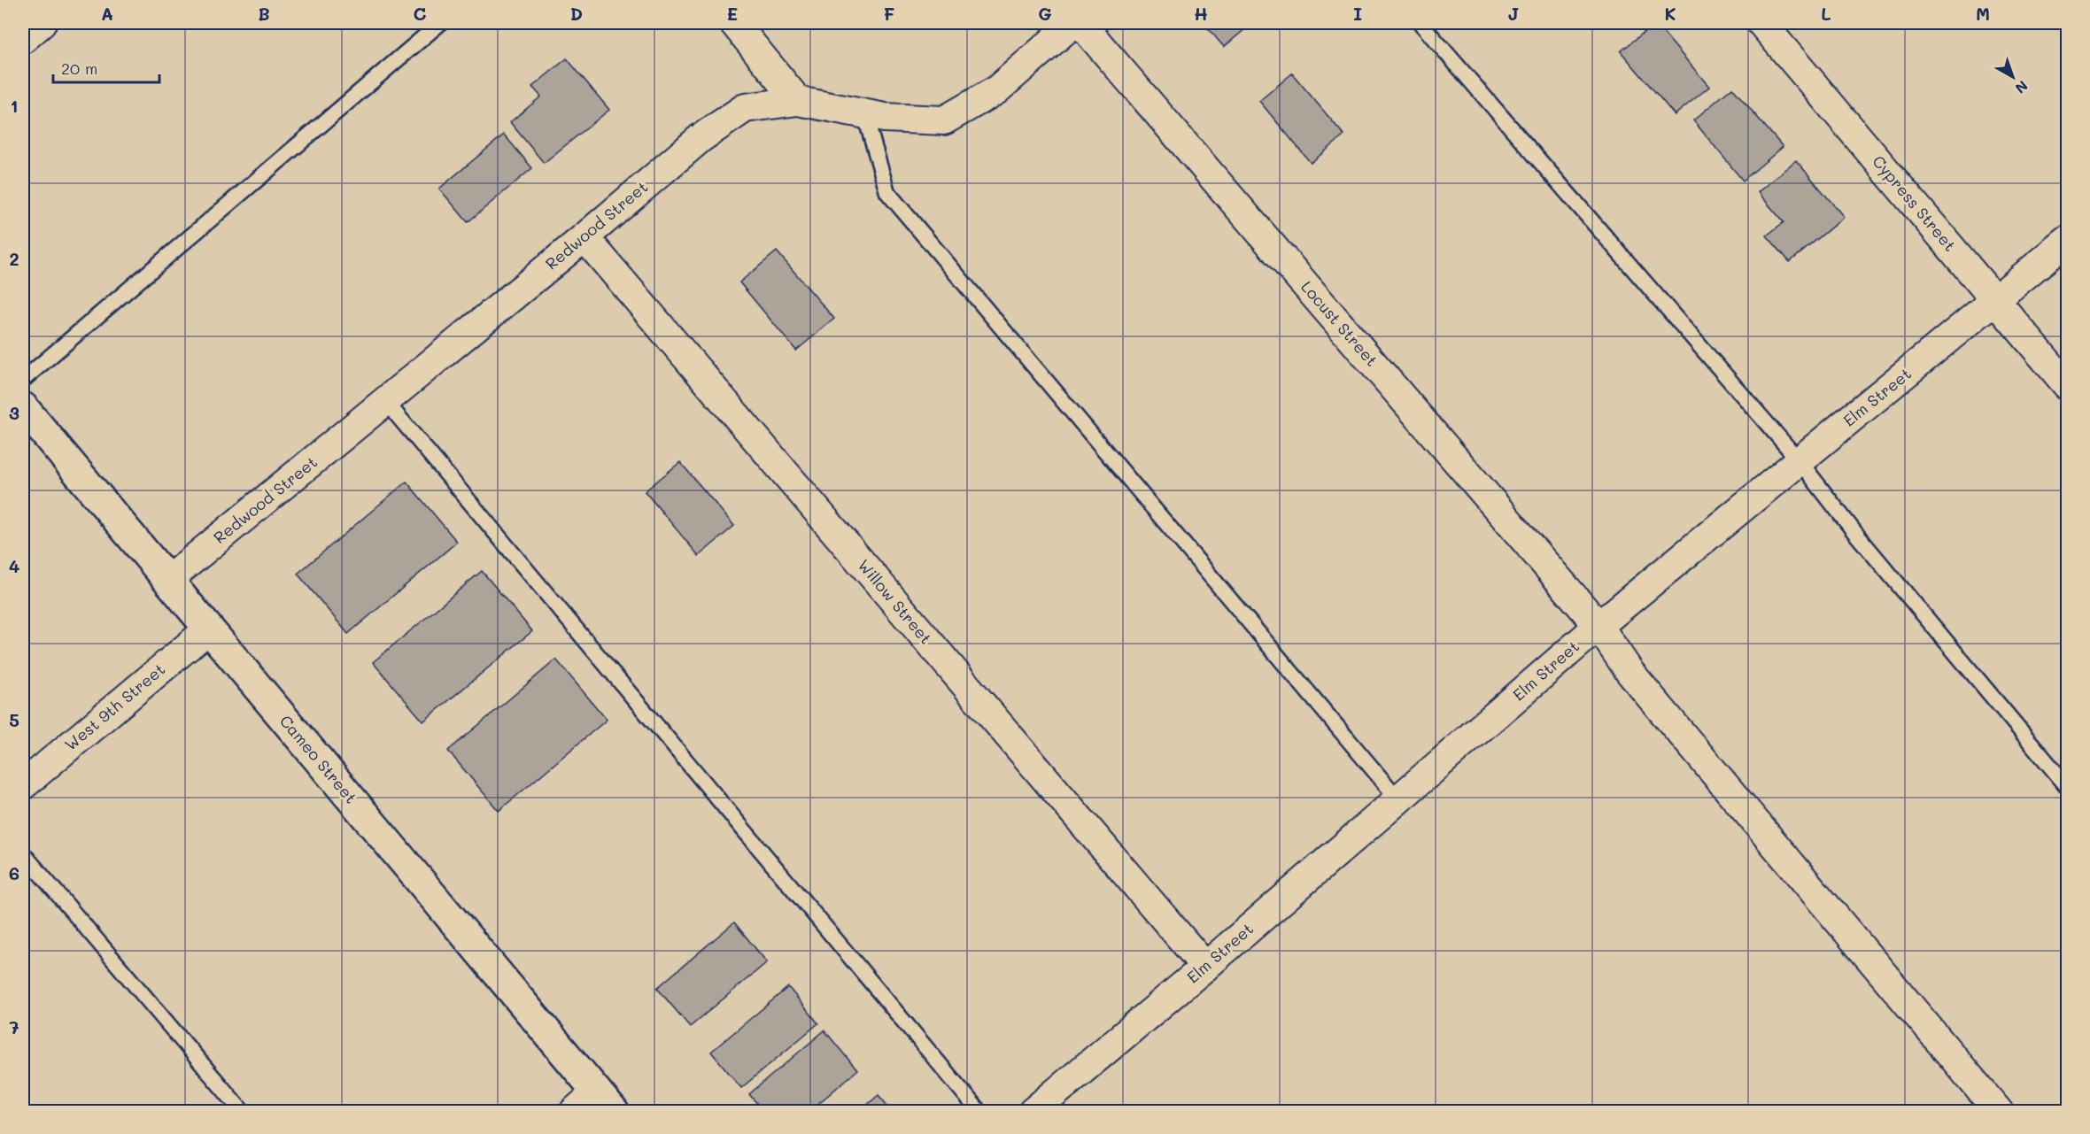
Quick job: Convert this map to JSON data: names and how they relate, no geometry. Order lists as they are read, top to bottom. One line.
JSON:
{"streets":{"street":["Cypress Street","Redwood Street","Locust Street","Elm Street","Willow Street","West 9th Street","Cameo Street"]},"crossings":[["Cypress Street","Elm Street"],["Redwood Street","Willow Street"],["Redwood Street","Cameo Street"],["Locust Street","Elm Street"],["Elm Street","Willow Street"],["West 9th Street","Cameo Street"]],"scale_bar":"20 m","north":"bottom right","grid":{"columns":["A","B","C","D","E","F","G","H","I","J","K","L","M"],"rows":["1","2","3","4","5","6","7"]}}
